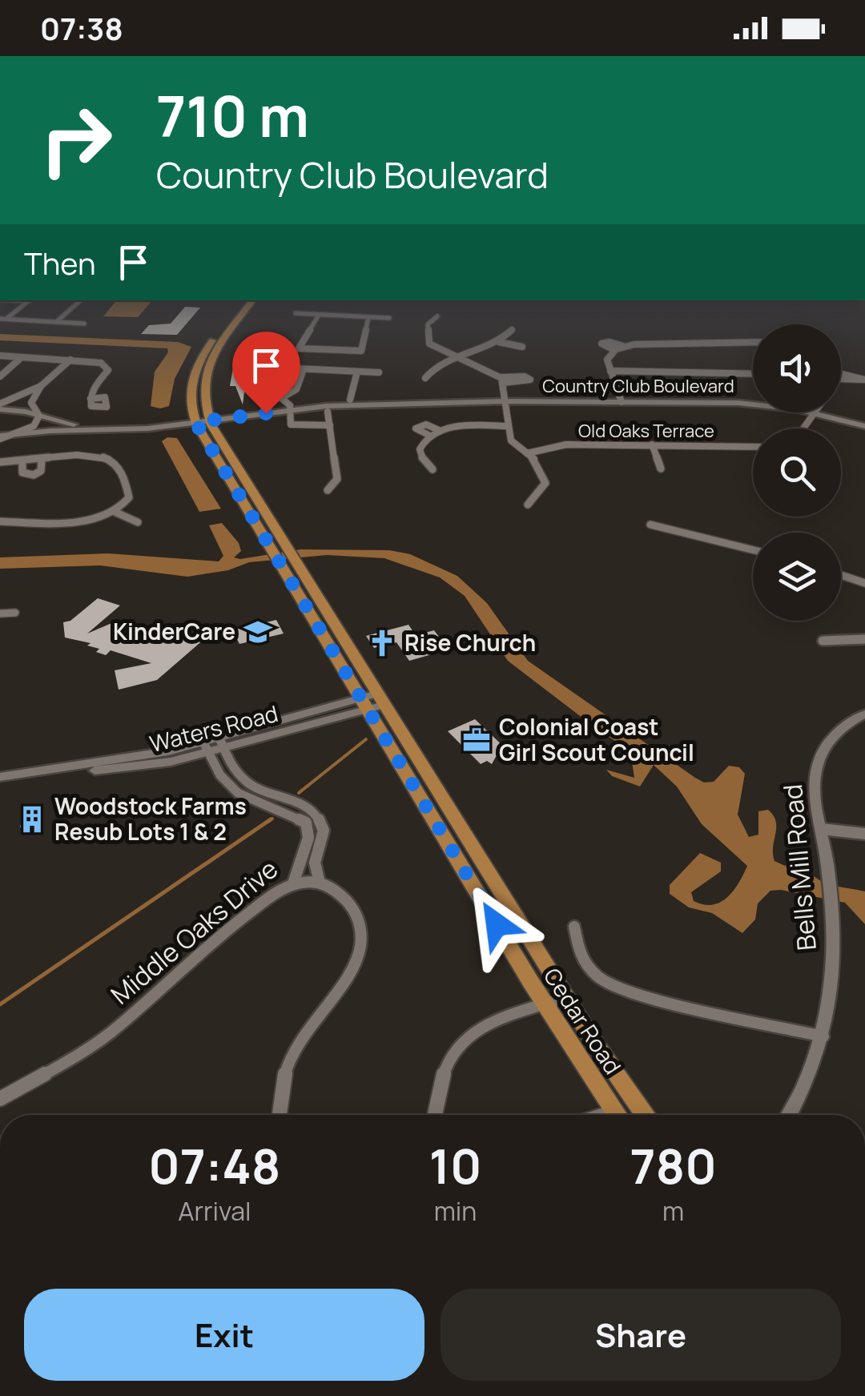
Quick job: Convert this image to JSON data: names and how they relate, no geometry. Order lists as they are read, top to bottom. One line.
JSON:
{"streets":{"main road":["Cedar Road"],"street":["Country Club Boulevard","Old Oaks Terrace","Waters Road","Bells Mill Road","Middle Oaks Drive"]},"crossings":[["Country Club Boulevard","Cedar Road"],["Waters Road","Middle Oaks Drive"],["Waters Road","Cedar Road"]],"places":{"school or university":["KinderCare"],"church":["Rise Church"],"office":["Colonial Coast Girl Scout Council"],"building":["Woodstock Farms Resub Lots 1 & 2"]},"page":{"status":"07:38","turn":["710 m","Country Club Boulevard"],"then":"Then","eta":["07:48","Arrival","10","min","780","m"],"buttons":["Exit","Share"]}}
